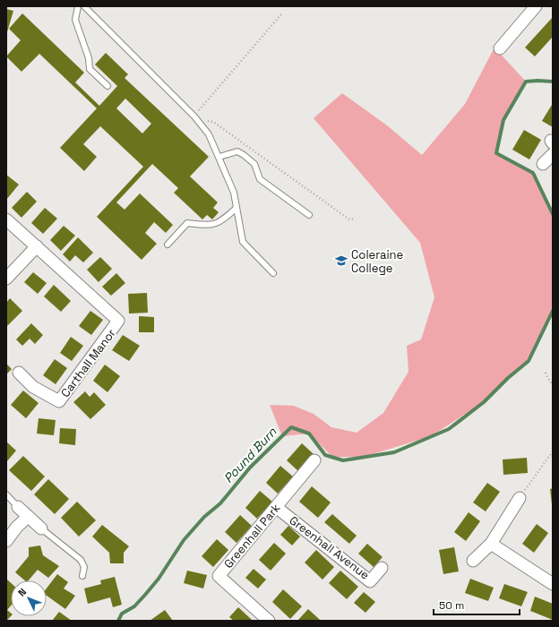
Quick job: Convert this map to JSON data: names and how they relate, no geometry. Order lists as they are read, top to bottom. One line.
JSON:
{"streets":{"street":["Carthall Manor","Greenhall Park","Greenhall Avenue"]},"crossings":[["Greenhall Park","Greenhall Avenue"]],"water":["Pound Burn"],"places":{"school or university":["Coleraine College"]},"scale_bar":"50 m","north":"top left"}
